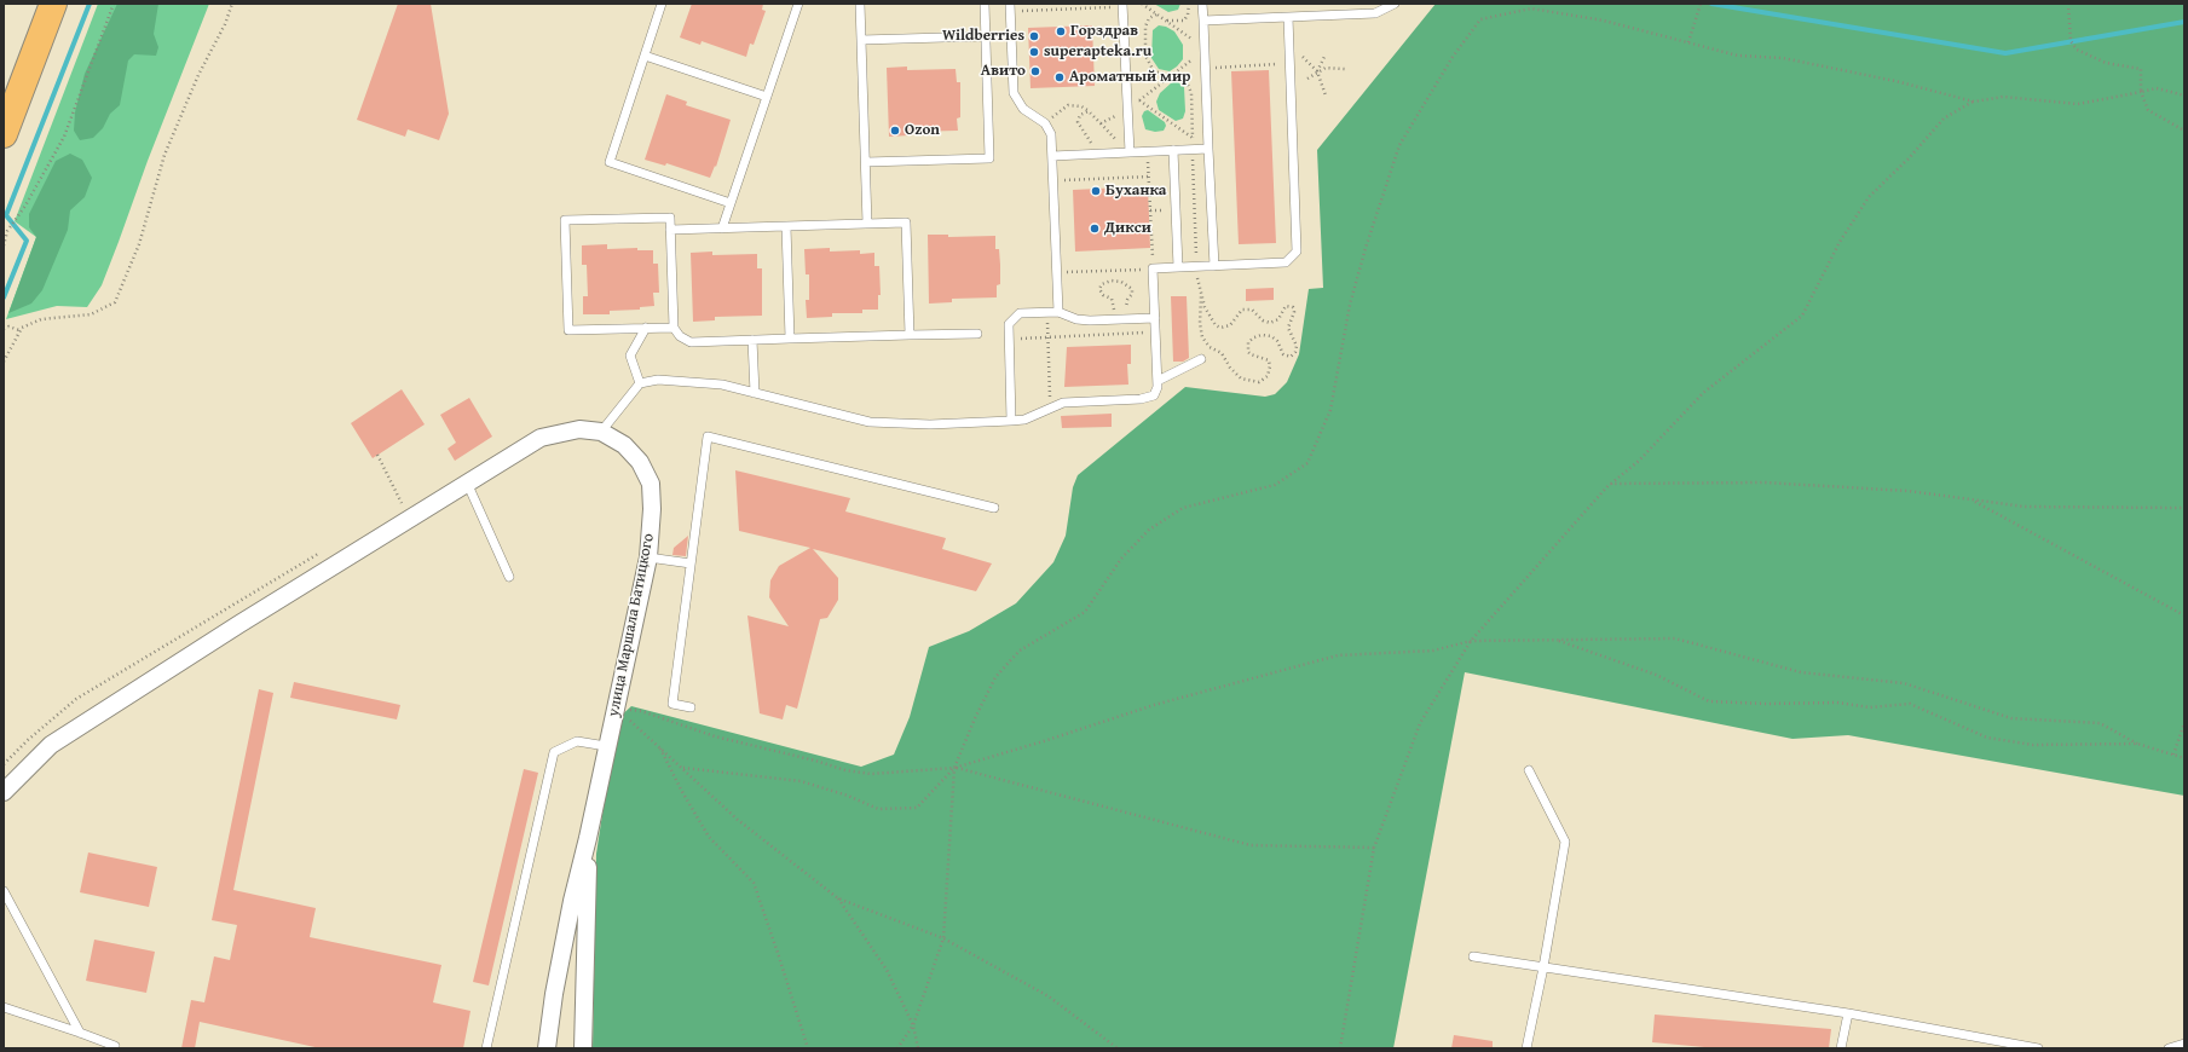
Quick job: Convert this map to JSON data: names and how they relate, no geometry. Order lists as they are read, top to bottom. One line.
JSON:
{"streets":{"street":["улица Маршала Батицкого"]},"places":["Горздрав","Wildberries","superapteka.ru","Авито","Ароматный мир","Ozon","Буханка","Дикси"]}
